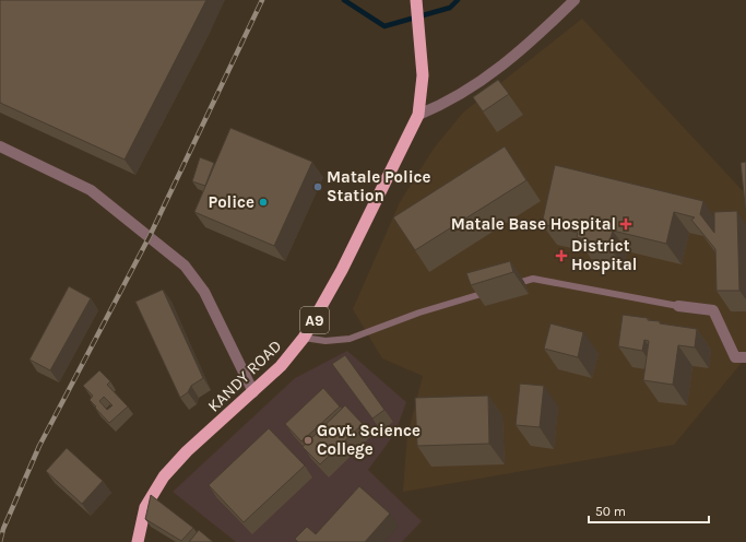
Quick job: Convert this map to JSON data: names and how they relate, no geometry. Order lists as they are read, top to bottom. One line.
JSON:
{"streets":{"highway":["A9","KANDY ROAD"]},"places":{"other":["Matale Police Station","Police","Govt. Science College"],"health":["Matale Base Hospital","District Hospital"]},"scale_bar":"50 m"}
